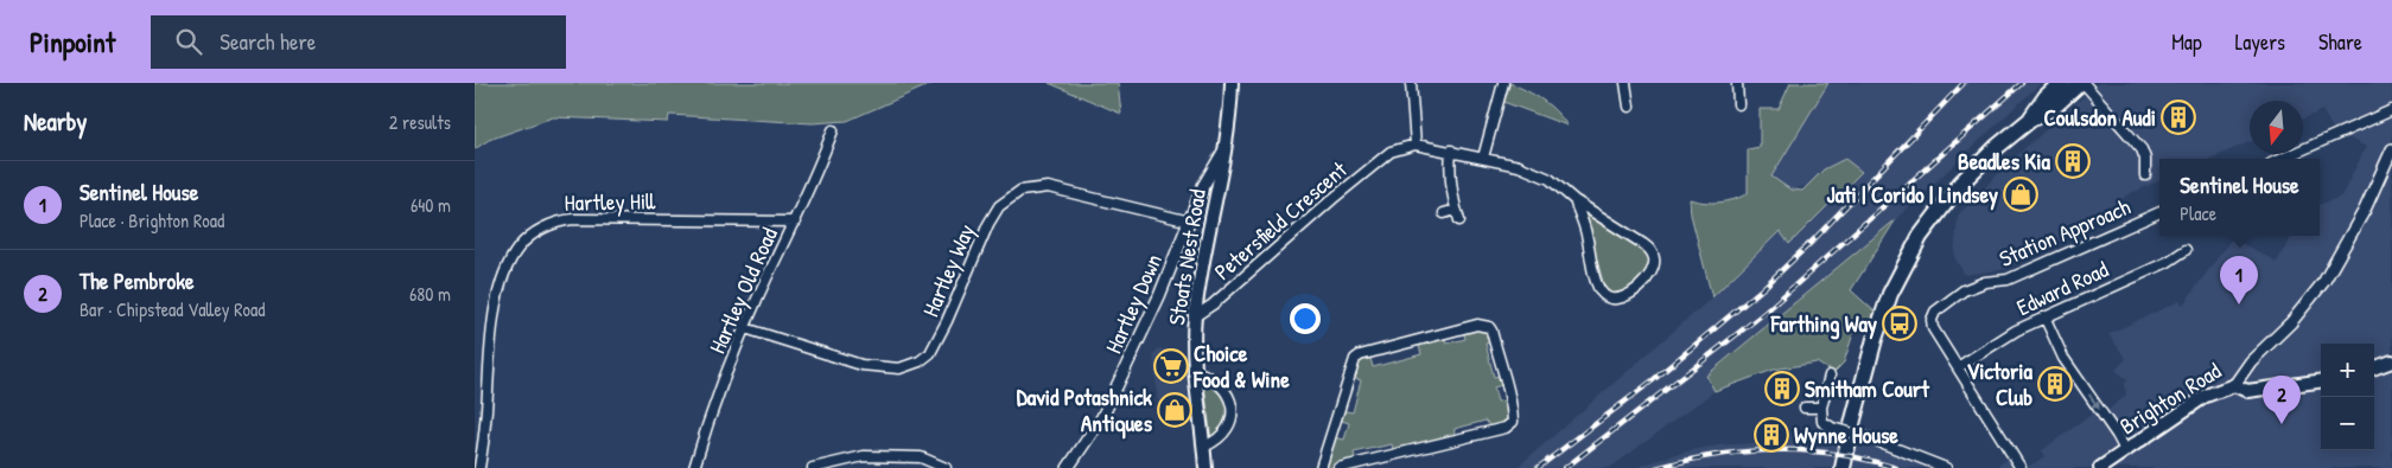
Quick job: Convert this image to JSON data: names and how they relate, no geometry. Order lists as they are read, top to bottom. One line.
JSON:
{"streets":{"main road":["Stoats Nest Road","Brighton Road"],"street":["Hartley Hill","Petersfield Crescent","Station Approach","Hartley Way","Edward Road","Hartley Old Road","Hartley Down"]},"crossings":[["Hartley Hill","Hartley Old Road"],["Petersfield Crescent","Stoats Nest Road"],["Station Approach","Edward Road"],["Stoats Nest Road","Hartley Down"],["Hartley Way","Hartley Old Road"],["Hartley Way","Hartley Down"]],"places":{"building":["Coulsdon Audi","Beadles Kia","Victoria Club","Smitham Court","Wynne House"],"shop":["Jati | Corido | Lindsey","David Potashnick Antiques"],"bus stop":["Farthing Way"],"supermarket":["Choice Food & Wine"]},"north":"bottom","page":{"header":"Pinpoint","search":"Search here","nav":["Map","Layers","Share"],"heading":["Nearby","2 results"],"popup":["Sentinel House","Place"],"list":[{"mark":"1","name":"Sentinel House","note":"Place · Brighton Road","value":"640 m"},{"mark":"2","name":"The Pembroke","note":"Bar · Chipstead Valley Road","value":"680 m"}],"pins":["1","2"],"map_buttons":["+","−"]}}
